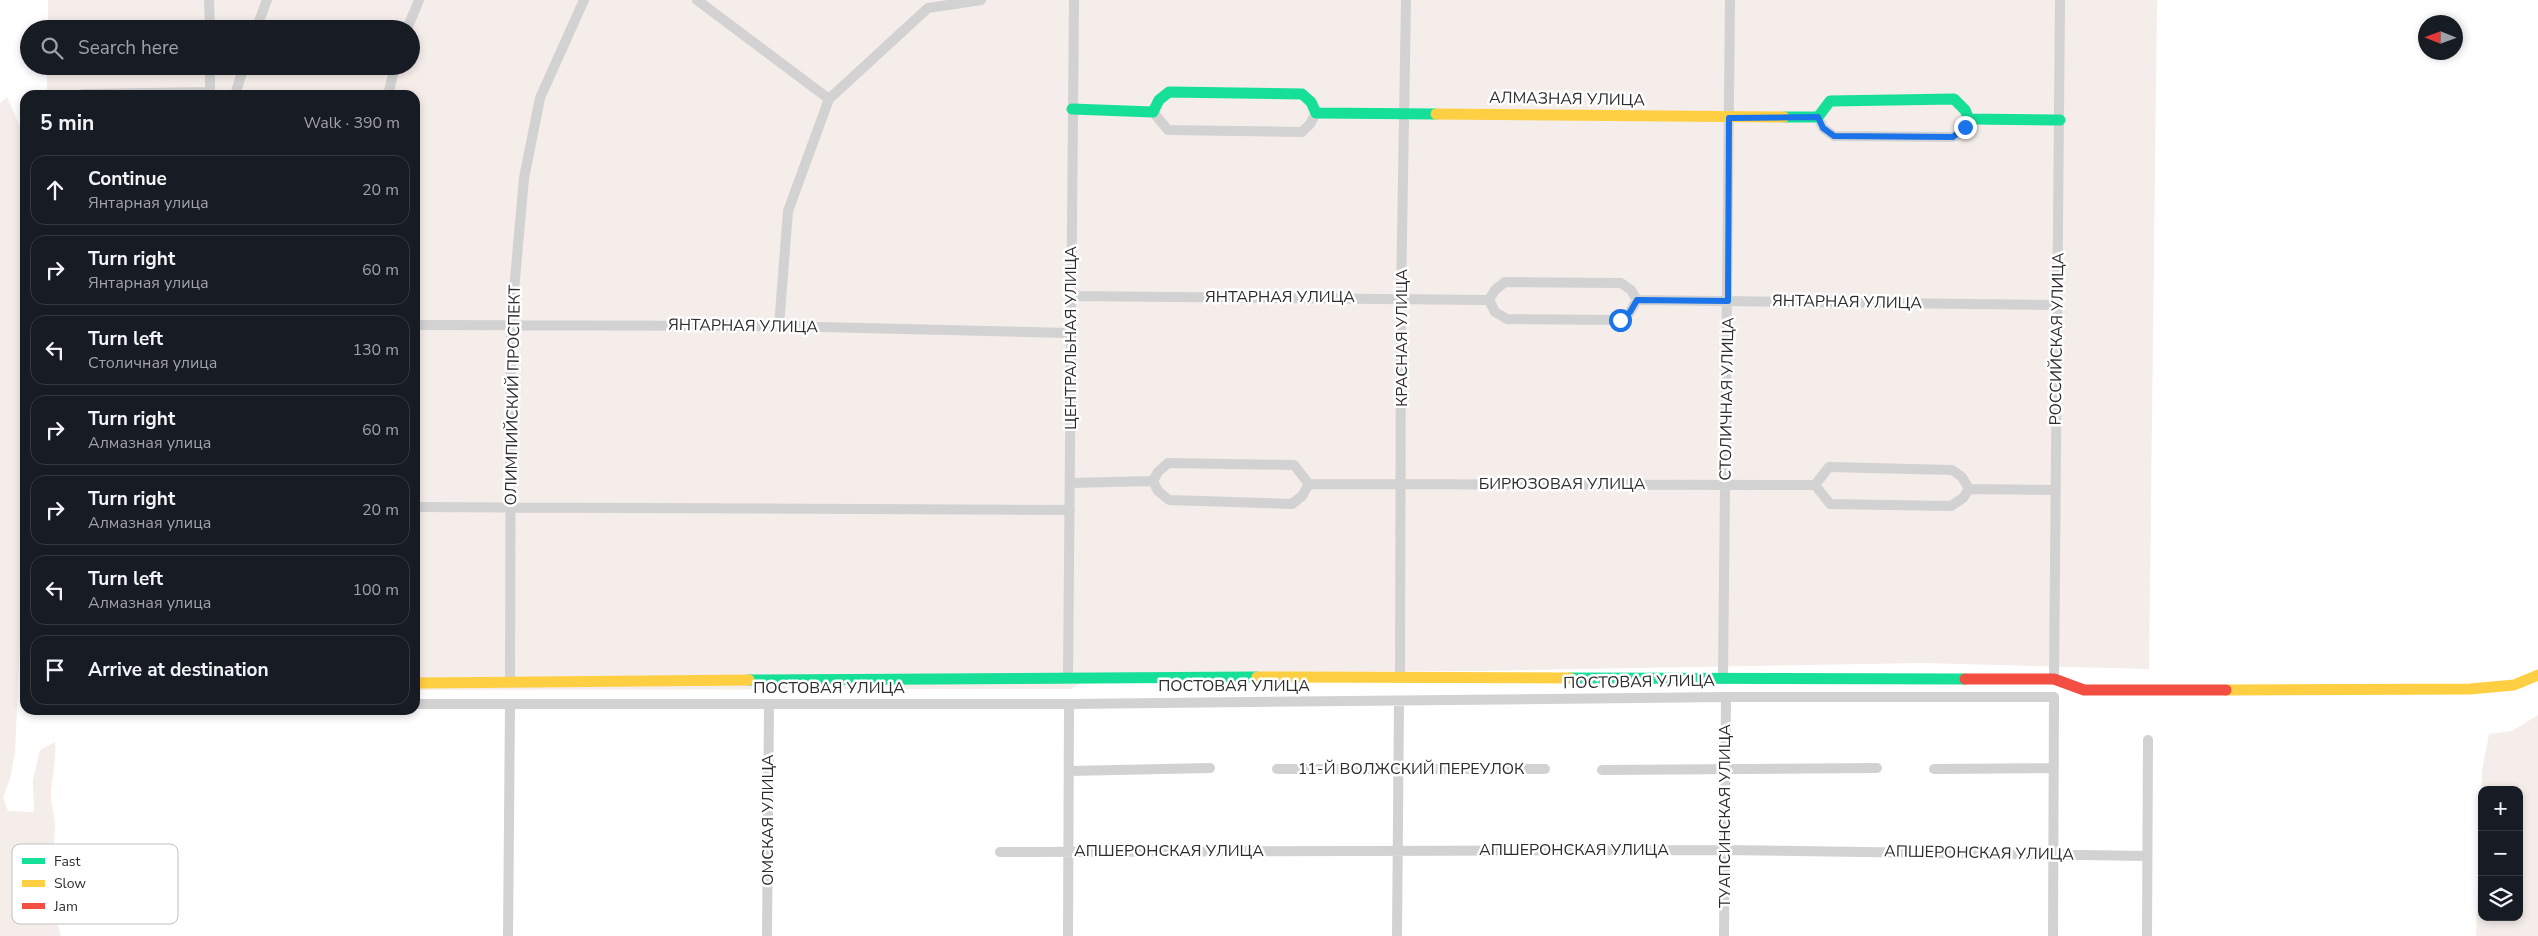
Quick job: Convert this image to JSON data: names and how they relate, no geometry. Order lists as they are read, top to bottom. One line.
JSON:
{"streets":{"street":["АЛМАЗНАЯ УЛИЦА","ЯНТАРНАЯ УЛИЦА","ЦЕНТРАЛЬНАЯ УЛИЦА","КРАСНАЯ УЛИЦА","РОССИЙСКАЯ УЛИЦА","ОЛИМПИЙСКИЙ ПРОСПЕКТ","СТОЛИЧНАЯ УЛИЦА","БИРЮЗОВАЯ УЛИЦА","ПОСТОВАЯ УЛИЦА","11-Й ВОЛЖСКИЙ ПЕРЕУЛОК","ТУАПСИНСКАЯ УЛИЦА","ОМСКАЯ УЛИЦА","АПШЕРОНСКАЯ УЛИЦА"]},"crossings":[["АЛМАЗНАЯ УЛИЦА","КРАСНАЯ УЛИЦА"],["АЛМАЗНАЯ УЛИЦА","СТОЛИЧНАЯ УЛИЦА"],["ЯНТАРНАЯ УЛИЦА","ЦЕНТРАЛЬНАЯ УЛИЦА"],["ЯНТАРНАЯ УЛИЦА","КРАСНАЯ УЛИЦА"],["ЯНТАРНАЯ УЛИЦА","РОССИЙСКАЯ УЛИЦА"],["ЯНТАРНАЯ УЛИЦА","ОЛИМПИЙСКИЙ ПРОСПЕКТ"],["ЯНТАРНАЯ УЛИЦА","СТОЛИЧНАЯ УЛИЦА"],["ЦЕНТРАЛЬНАЯ УЛИЦА","ПОСТОВАЯ УЛИЦА"],["КРАСНАЯ УЛИЦА","БИРЮЗОВАЯ УЛИЦА"],["КРАСНАЯ УЛИЦА","ПОСТОВАЯ УЛИЦА"],["РОССИЙСКАЯ УЛИЦА","ПОСТОВАЯ УЛИЦА"],["ОЛИМПИЙСКИЙ ПРОСПЕКТ","ПОСТОВАЯ УЛИЦА"],["СТОЛИЧНАЯ УЛИЦА","БИРЮЗОВАЯ УЛИЦА"],["СТОЛИЧНАЯ УЛИЦА","ПОСТОВАЯ УЛИЦА"],["ПОСТОВАЯ УЛИЦА","ТУАПСИНСКАЯ УЛИЦА"],["ПОСТОВАЯ УЛИЦА","ОМСКАЯ УЛИЦА"],["ТУАПСИНСКАЯ УЛИЦА","АПШЕРОНСКАЯ УЛИЦА"]],"legend":["Fast","Slow","Jam"],"north":"left","page":{"search":"Search here","heading":["5 min","Walk · 390 m"],"list":[["Continue","Янтарная улица","20 m"],["Turn right","Янтарная улица","60 m"],["Turn left","Столичная улица","130 m"],["Turn right","Алмазная улица","60 m"],["Turn right","Алмазная улица","20 m"],["Turn left","Алмазная улица","100 m"],"Arrive at destination"],"map_buttons":["+","−"]}}
